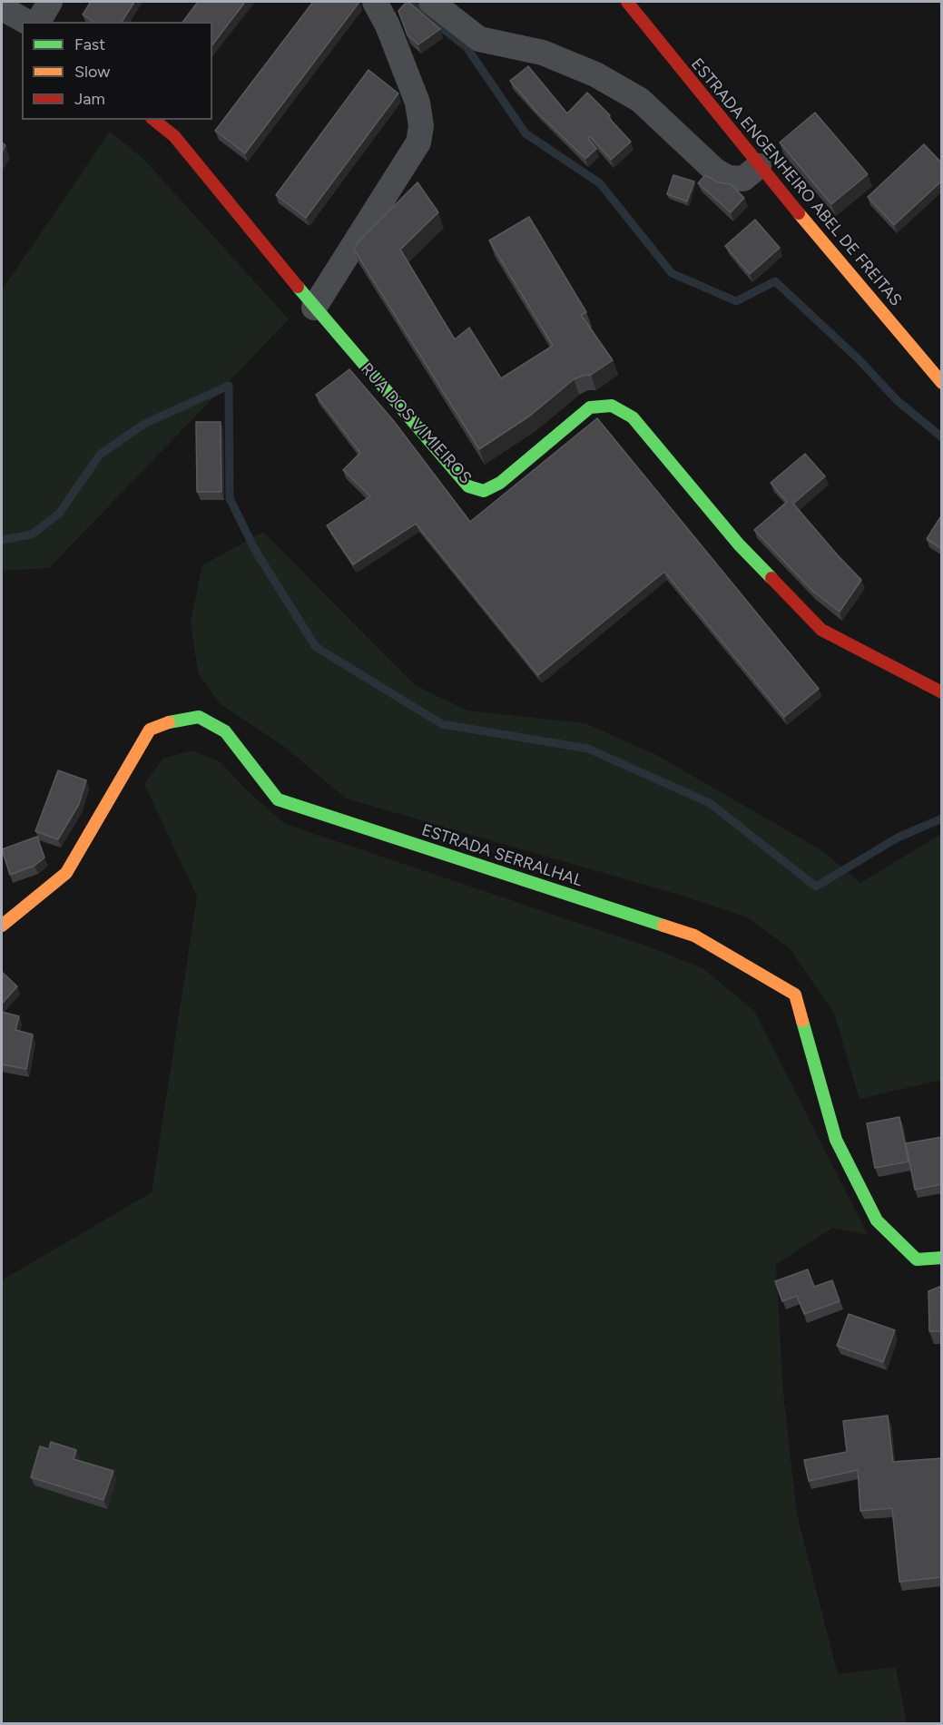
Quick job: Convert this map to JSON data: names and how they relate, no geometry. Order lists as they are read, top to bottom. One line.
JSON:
{"streets":{"street":["ESTRADA ENGENHEIRO ABEL DE FREITAS","RUA DOS VIMIEIROS","ESTRADA SERRALHAL"]},"legend":["Fast","Slow","Jam"]}
